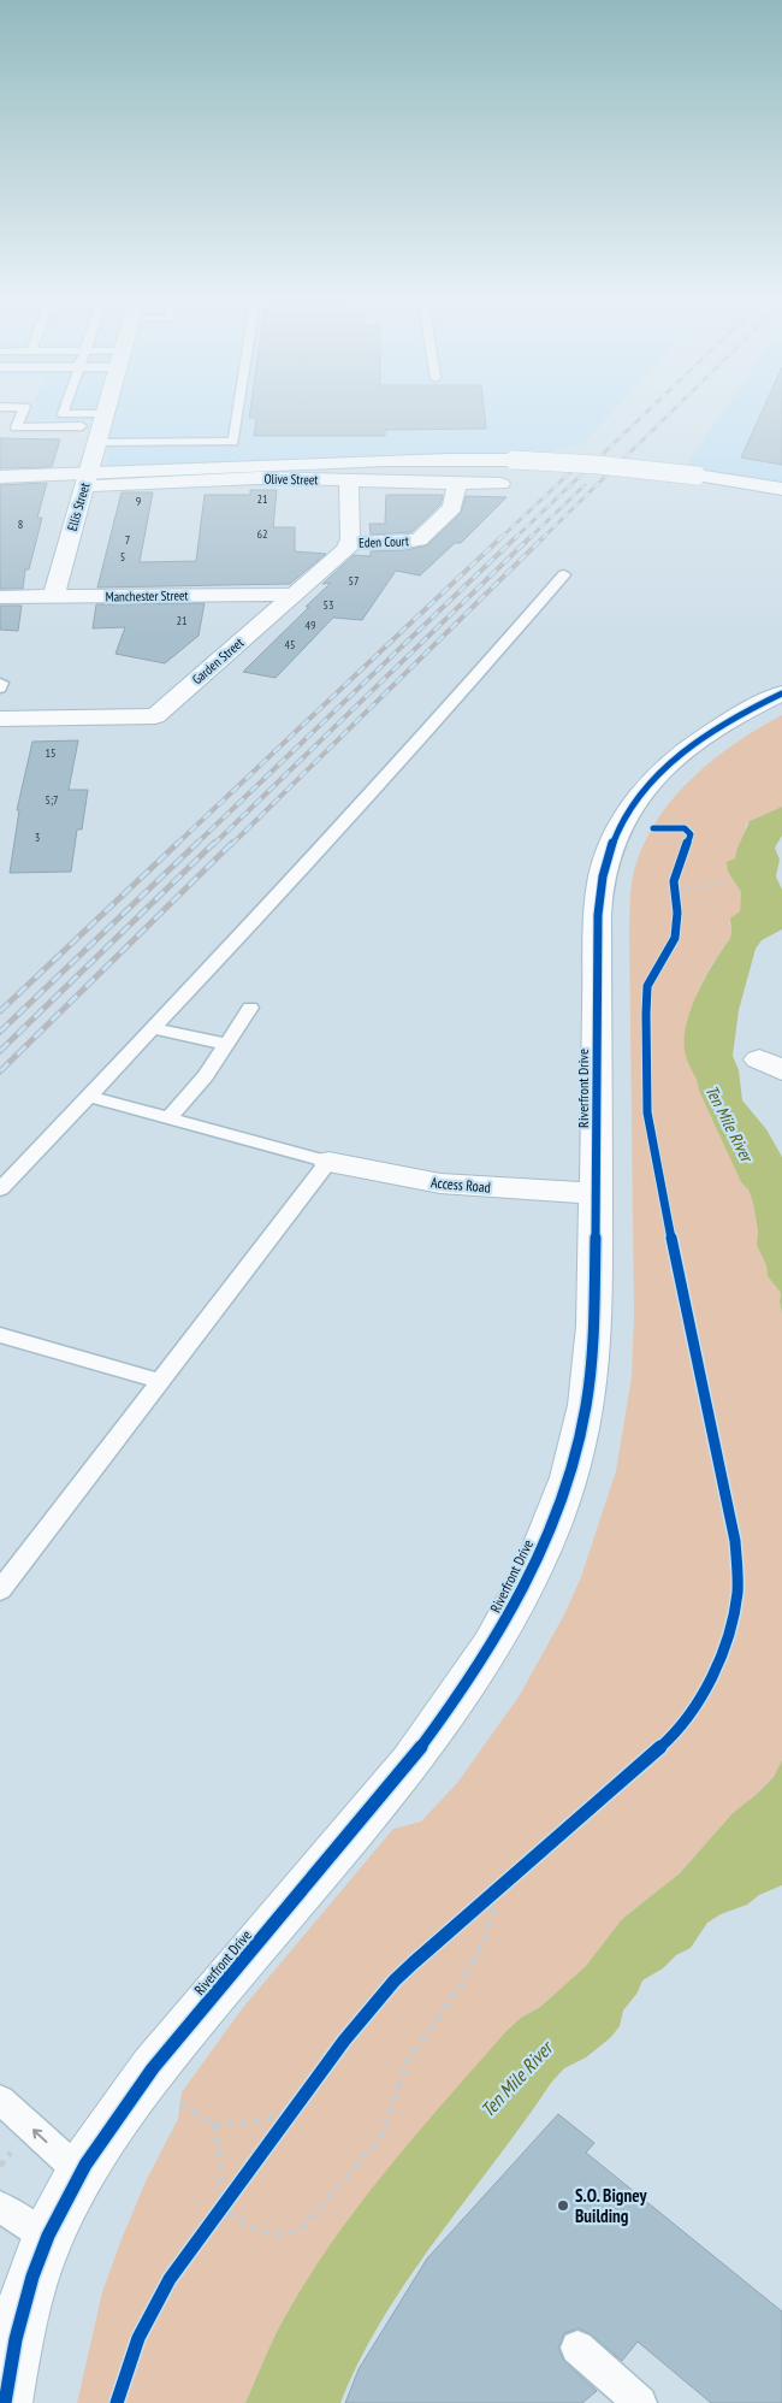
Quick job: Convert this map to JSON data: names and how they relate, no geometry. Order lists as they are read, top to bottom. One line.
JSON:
{"streets":{"street":["Olive Street","Ellis Street","Eden Court","Manchester Street","Garden Street","Riverfront Drive","Access Road"]},"crossings":[["Olive Street","Ellis Street"],["Olive Street","Eden Court"],["Ellis Street","Manchester Street"],["Eden Court","Garden Street"],["Manchester Street","Garden Street"],["Riverfront Drive","Access Road"]],"water":["Ten Mile River"],"places":["S.O. Bigney Building"],"house_numbers":["21","9","8","62","7","5","57","53","21","49","45","15","5;7","3"]}
